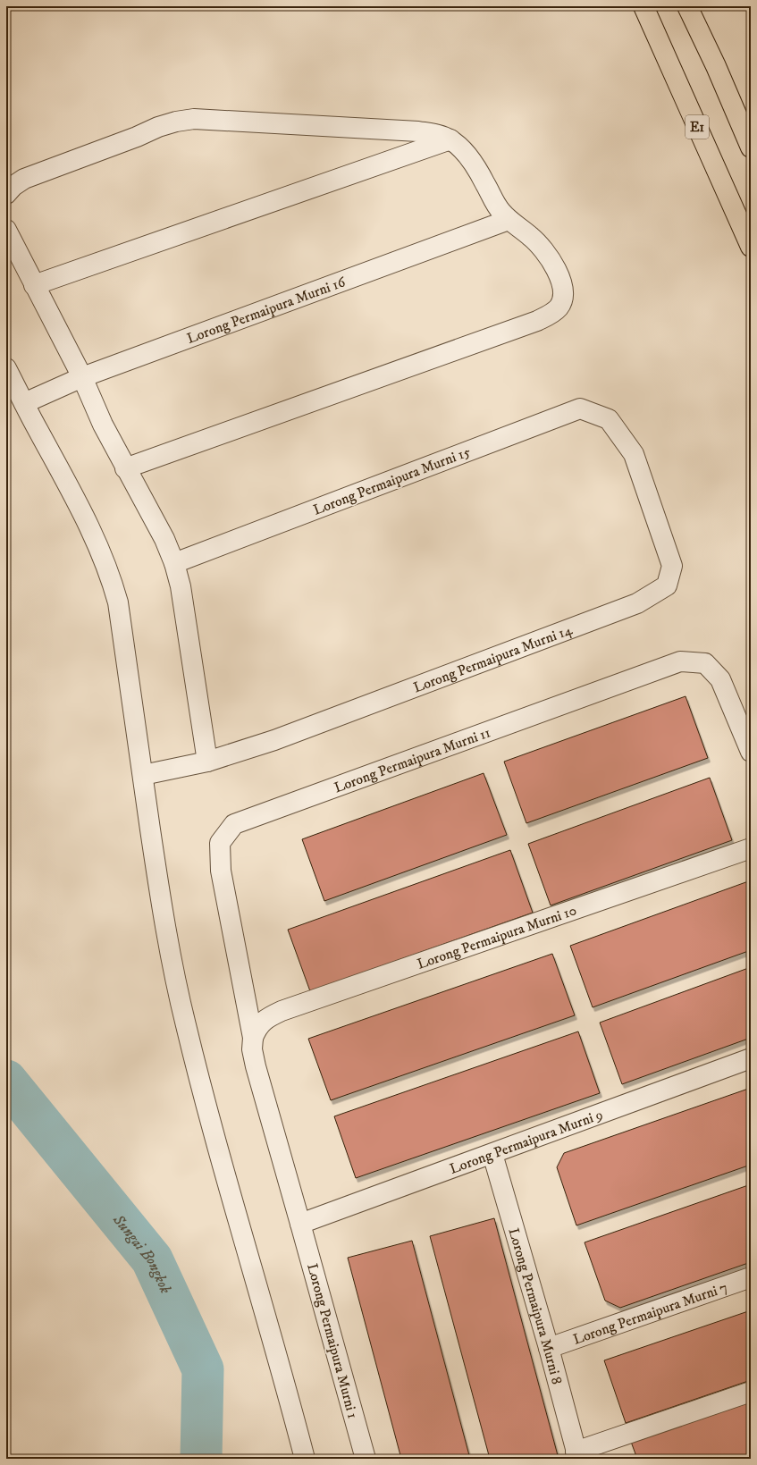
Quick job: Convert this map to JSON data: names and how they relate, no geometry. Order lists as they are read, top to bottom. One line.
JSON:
{"streets":{"highway":["E1"],"street":["Lorong Permaipura Murni 16","Lorong Permaipura Murni 15","Lorong Permaipura Murni 14","Lorong Permaipura Murni 11","Lorong Permaipura Murni 10","Lorong Permaipura Murni 9","Lorong Permaipura Murni 8","Lorong Permaipura Murni 7","Lorong Permaipura Murni 1"]},"crossings":[["Lorong Permaipura Murni 15","Lorong Permaipura Murni 14"],["Lorong Permaipura Murni 11","Lorong Permaipura Murni 10"],["Lorong Permaipura Murni 11","Lorong Permaipura Murni 9"],["Lorong Permaipura Murni 11","Lorong Permaipura Murni 1"],["Lorong Permaipura Murni 9","Lorong Permaipura Murni 8"],["Lorong Permaipura Murni 9","Lorong Permaipura Murni 1"],["Lorong Permaipura Murni 8","Lorong Permaipura Murni 7"]],"water":["Sungai Bongkok"]}
